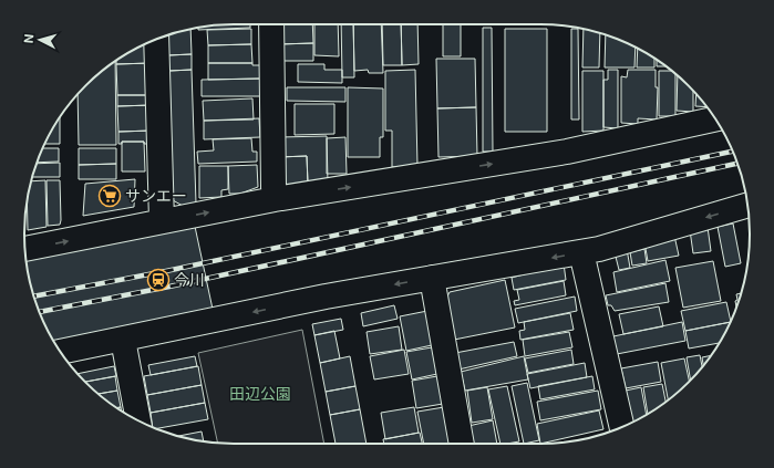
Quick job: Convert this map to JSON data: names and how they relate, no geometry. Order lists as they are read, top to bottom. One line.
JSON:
{"parks":["田辺公園"],"places":{"supermarket":["サンエー"],"station":["今川"]},"north":"left"}
